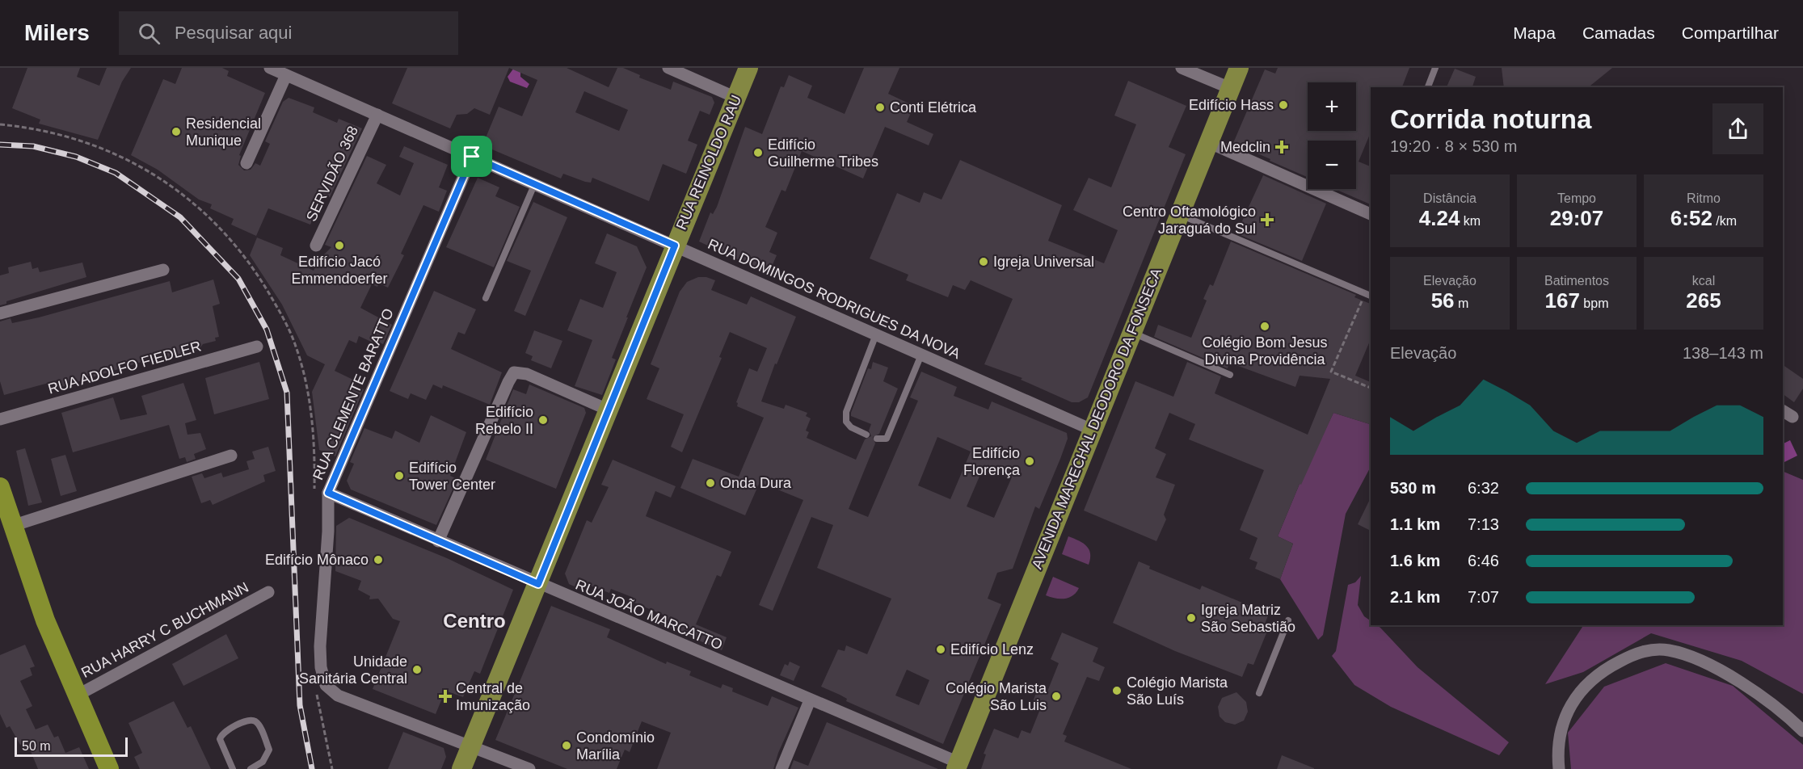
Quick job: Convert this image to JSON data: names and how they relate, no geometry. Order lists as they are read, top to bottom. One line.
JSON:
{"streets":{"main road":["RUA REINOLDO RAU","AVENIDA MARECHAL DEODORO DA FONSECA"],"street":["SERVIDÃO 368","RUA DOMINGOS RODRIGUES DA NOVA","RUA ADOLFO FIEDLER","RUA CLEMENTE BARATTO","RUA JOÃO MARCATTO","RUA HARRY C BUCHMANN"]},"crossings":[["RUA REINOLDO RAU","RUA DOMINGOS RODRIGUES DA NOVA"],["RUA REINOLDO RAU","RUA JOÃO MARCATTO"],["SERVIDÃO 368","RUA DOMINGOS RODRIGUES DA NOVA"],["RUA DOMINGOS RODRIGUES DA NOVA","RUA CLEMENTE BARATTO"],["RUA DOMINGOS RODRIGUES DA NOVA","AVENIDA MARECHAL DEODORO DA FONSECA"],["RUA CLEMENTE BARATTO","RUA JOÃO MARCATTO"],["AVENIDA MARECHAL DEODORO DA FONSECA","RUA JOÃO MARCATTO"]],"districts":["Centro"],"places":{"other":["Edifício Hass","Conti Elétrica","Residencial Munique","Edifício Guilherme Tribes","Edifício Jacó Emmendoerfer","Igreja Universal","Colégio Bom Jesus Divina Providência","Edifício Rebelo II","Edifício Florença","Edifício Tower Center","Onda Dura","Edifício Mônaco","Igreja Matriz São Sebastião","Edifício Lenz","Unidade Sanitária Central","Colégio Marista São Luís","Colégio Marista São Luis","Condomínio Marília"],"health":["Medclin","Centro Oftamológico Jaraguá do Sul","Central de Imunização"]},"scale_bar":"50 m","page":{"header":"Milers","search":"Pesquisar aqui","nav":["Mapa","Camadas","Compartilhar"],"map_buttons":["+","−"],"heading":["Corrida noturna","19:20 · 8 × 530 m"],"stats":[["Distância","4.24 km"],["Tempo","29:07"],["Ritmo","6:52 /km"],["Elevação","56 m"],["Batimentos","167 bpm"],["kcal","265"]],"chart":["Elevação","138–143 m"],"list":[{"name":"530 m","note":"6:32"},{"name":"1.1 km","note":"7:13"},{"name":"1.6 km","note":"6:46"},{"name":"2.1 km","note":"7:07"}],"scale":"50 m"}}
